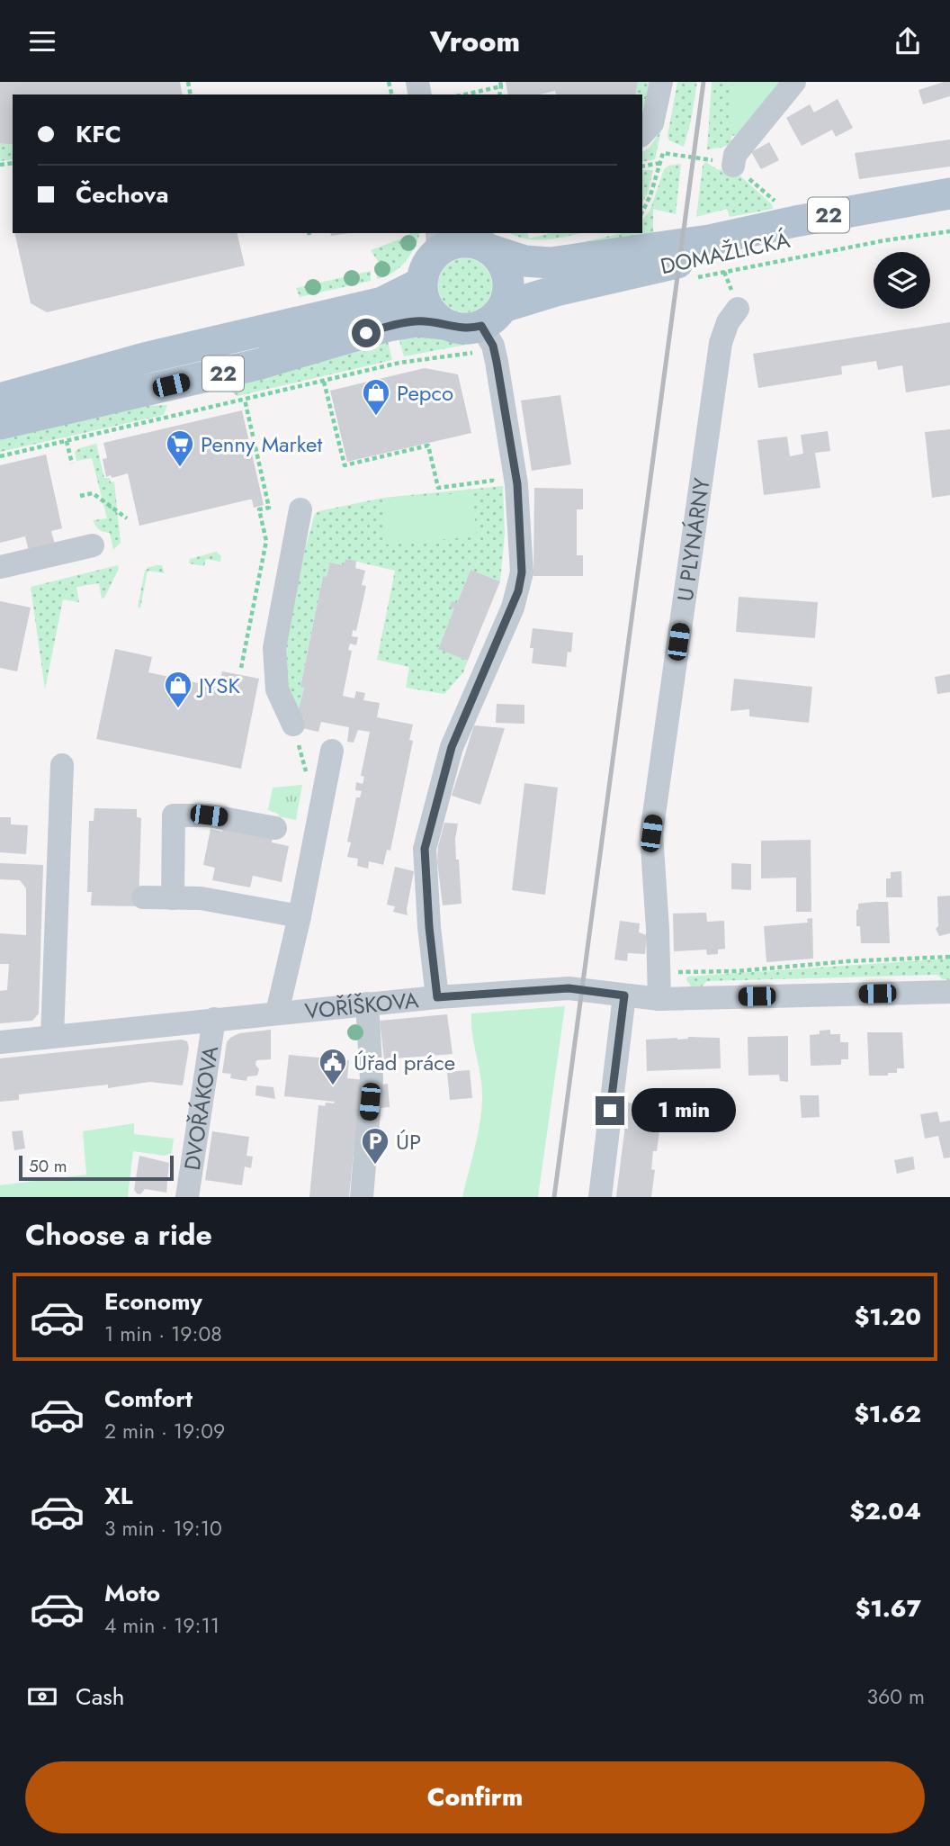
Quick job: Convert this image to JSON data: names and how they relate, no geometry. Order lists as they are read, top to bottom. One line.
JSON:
{"streets":{"main road":["22","DOMAŽLICKÁ"],"street":["U PLYNÁRNY","VOŘÍŠKOVA","DVOŘÁKOVA"]},"crossings":[["22","DOMAŽLICKÁ"],["U PLYNÁRNY","VOŘÍŠKOVA"],["VOŘÍŠKOVA","DVOŘÁKOVA"]],"places":{"shop":["Pepco","JYSK"],"supermarket":["Penny Market"],"public building":["Úřad práce"],"parking":["ÚP"]},"scale_bar":"50 m","page":{"header":"Vroom","banner":["KFC","Čechova"],"bubble":"1 min","scale":"50 m","heading":"Choose a ride","list":[{"name":"Economy","note":"1 min · 19:08","value":"$1.20"},{"name":"Comfort","note":"2 min · 19:09","value":"$1.62"},{"name":"XL","note":"3 min · 19:10","value":"$2.04"},{"name":"Moto","note":"4 min · 19:11","value":"$1.67"}],"pay":["Cash","360 m"],"buttons":"Confirm"}}
